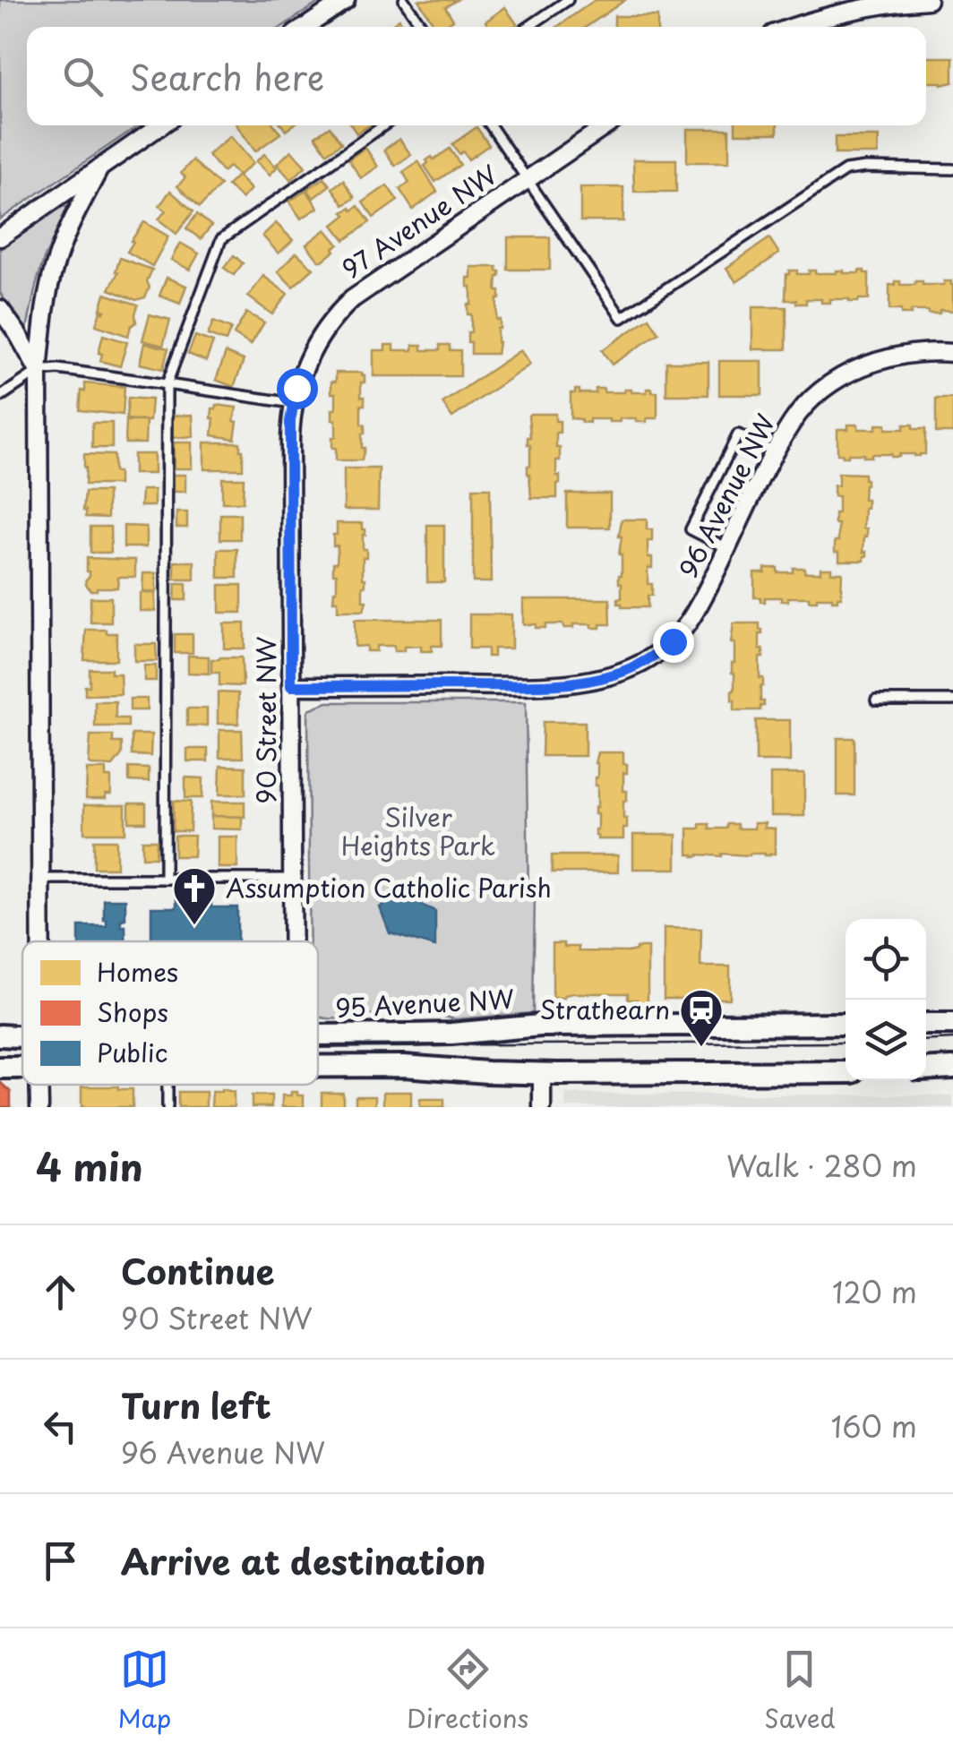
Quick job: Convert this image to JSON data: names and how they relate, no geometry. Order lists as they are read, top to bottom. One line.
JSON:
{"streets":{"street":["97 Avenue NW","96 Avenue NW","90 Street NW","95 Avenue NW"]},"crossings":[["97 Avenue NW","90 Street NW"],["96 Avenue NW","90 Street NW"]],"parks":["Silver Heights Park"],"places":{"church":["Assumption Catholic Parish"],"station":["Strathearn"]},"legend":["Homes","Shops","Public"],"page":{"search":"Search here","heading":["4 min","Walk · 280 m"],"list":[["Continue","90 Street NW","120 m"],["Turn left","96 Avenue NW","160 m"],"Arrive at destination"],"nav":["Map","Directions","Saved"]}}
